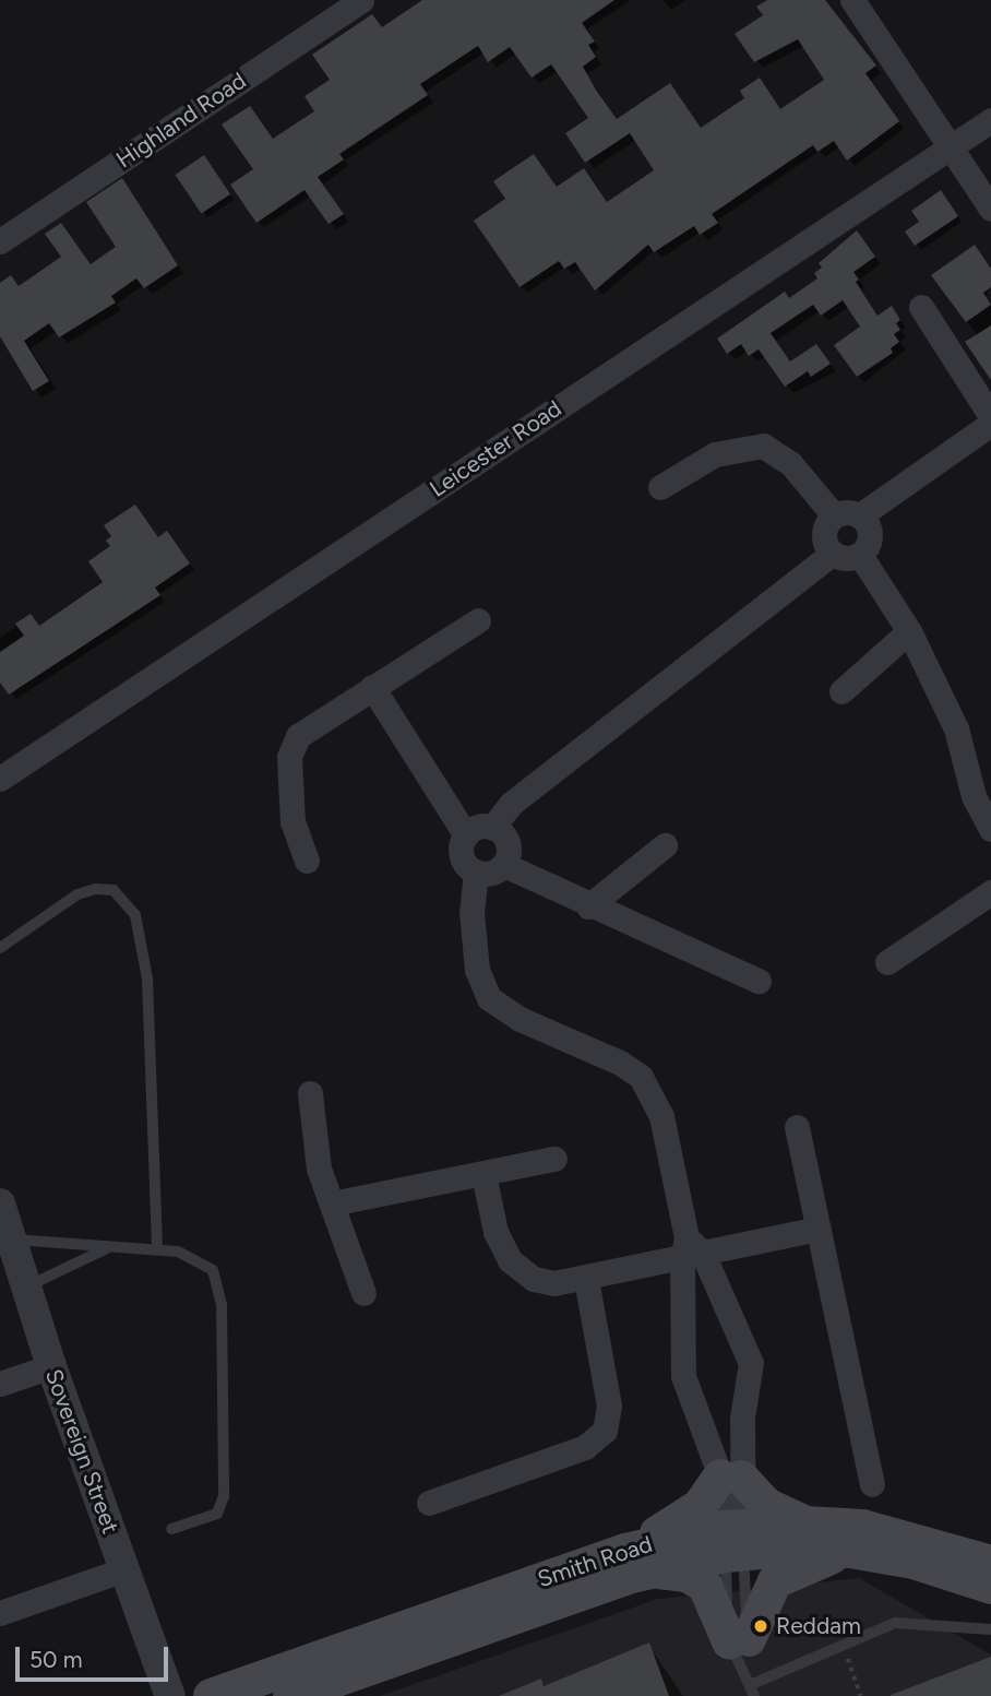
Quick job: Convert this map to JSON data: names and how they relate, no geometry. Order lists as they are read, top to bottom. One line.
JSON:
{"streets":{"main road":["Smith Road"],"street":["Highland Road","Leicester Road","Sovereign Street"]},"places":["Reddam"],"scale_bar":"50 m"}
